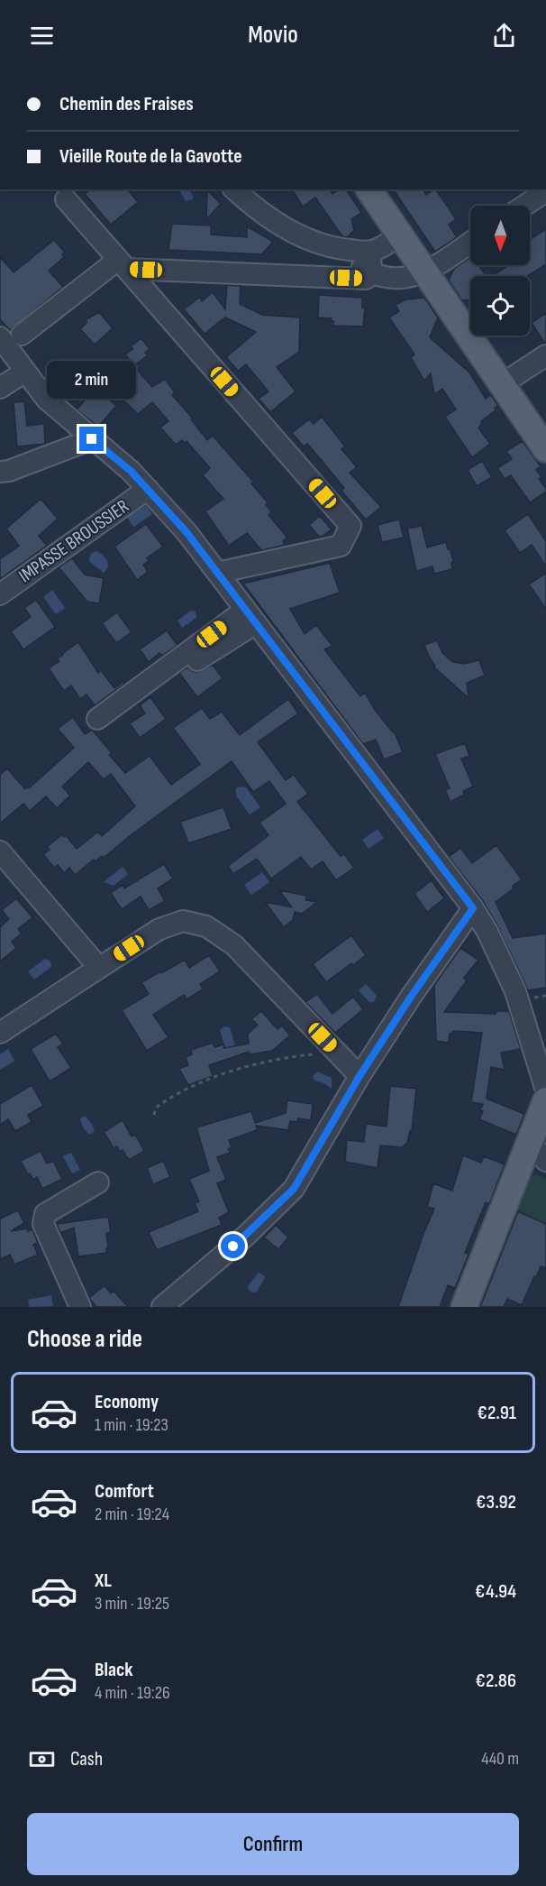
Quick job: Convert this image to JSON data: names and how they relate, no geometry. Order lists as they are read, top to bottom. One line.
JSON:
{"streets":{"street":["IMPASSE BROUSSIER"]},"north":"bottom","page":{"header":"Movio","banner":["Chemin des Fraises","Vieille Route de la Gavotte"],"bubble":"2 min","heading":"Choose a ride","list":[{"name":"Economy","note":"1 min · 19:23","value":"€2.91"},{"name":"Comfort","note":"2 min · 19:24","value":"€3.92"},{"name":"XL","note":"3 min · 19:25","value":"€4.94"},{"name":"Black","note":"4 min · 19:26","value":"€2.86"}],"pay":["Cash","440 m"],"buttons":"Confirm"}}
